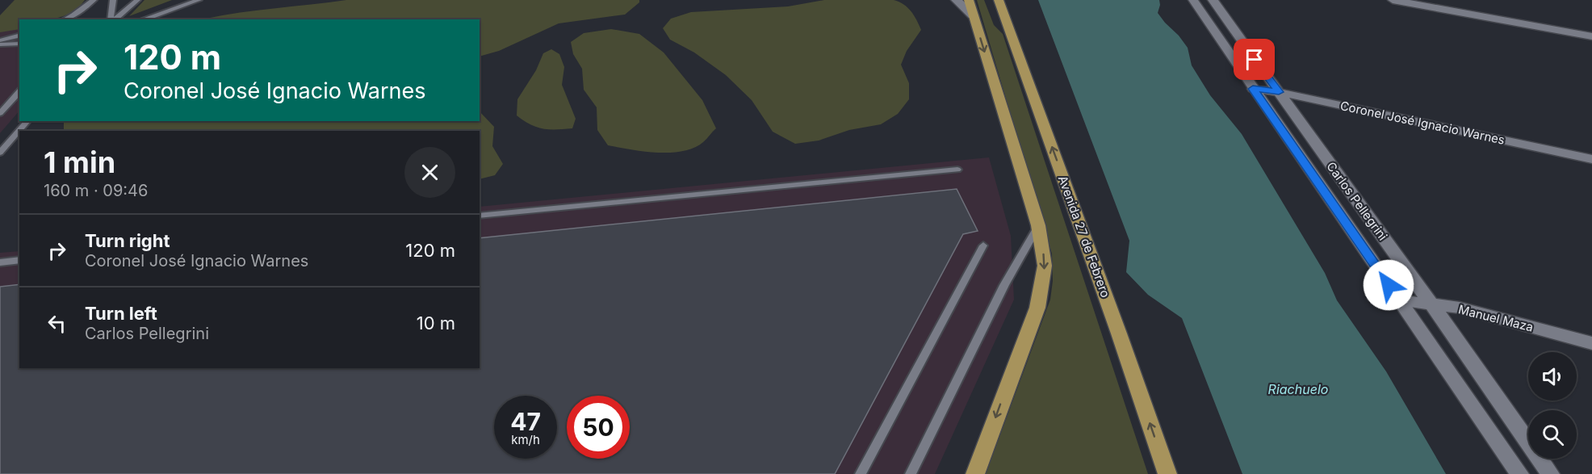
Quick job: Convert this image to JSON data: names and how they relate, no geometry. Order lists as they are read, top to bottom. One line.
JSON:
{"streets":{"main road":["Avenida 27 de Febrero"],"street":["Coronel José Ignacio Warnes","Carlos Pellegrini","Manuel Maza"]},"crossings":[["Coronel José Ignacio Warnes","Carlos Pellegrini"],["Carlos Pellegrini","Manuel Maza"]],"water":["Riachuelo"],"page":{"turn":["120 m","Coronel José Ignacio Warnes"],"heading":["1 min","160 m · 09:46"],"list":[{"name":"Turn right","note":"Coronel José Ignacio Warnes","value":"120 m"},{"name":"Turn left","note":"Carlos Pellegrini","value":"10 m"}],"speed":"47 km/h","limit":"50"}}
